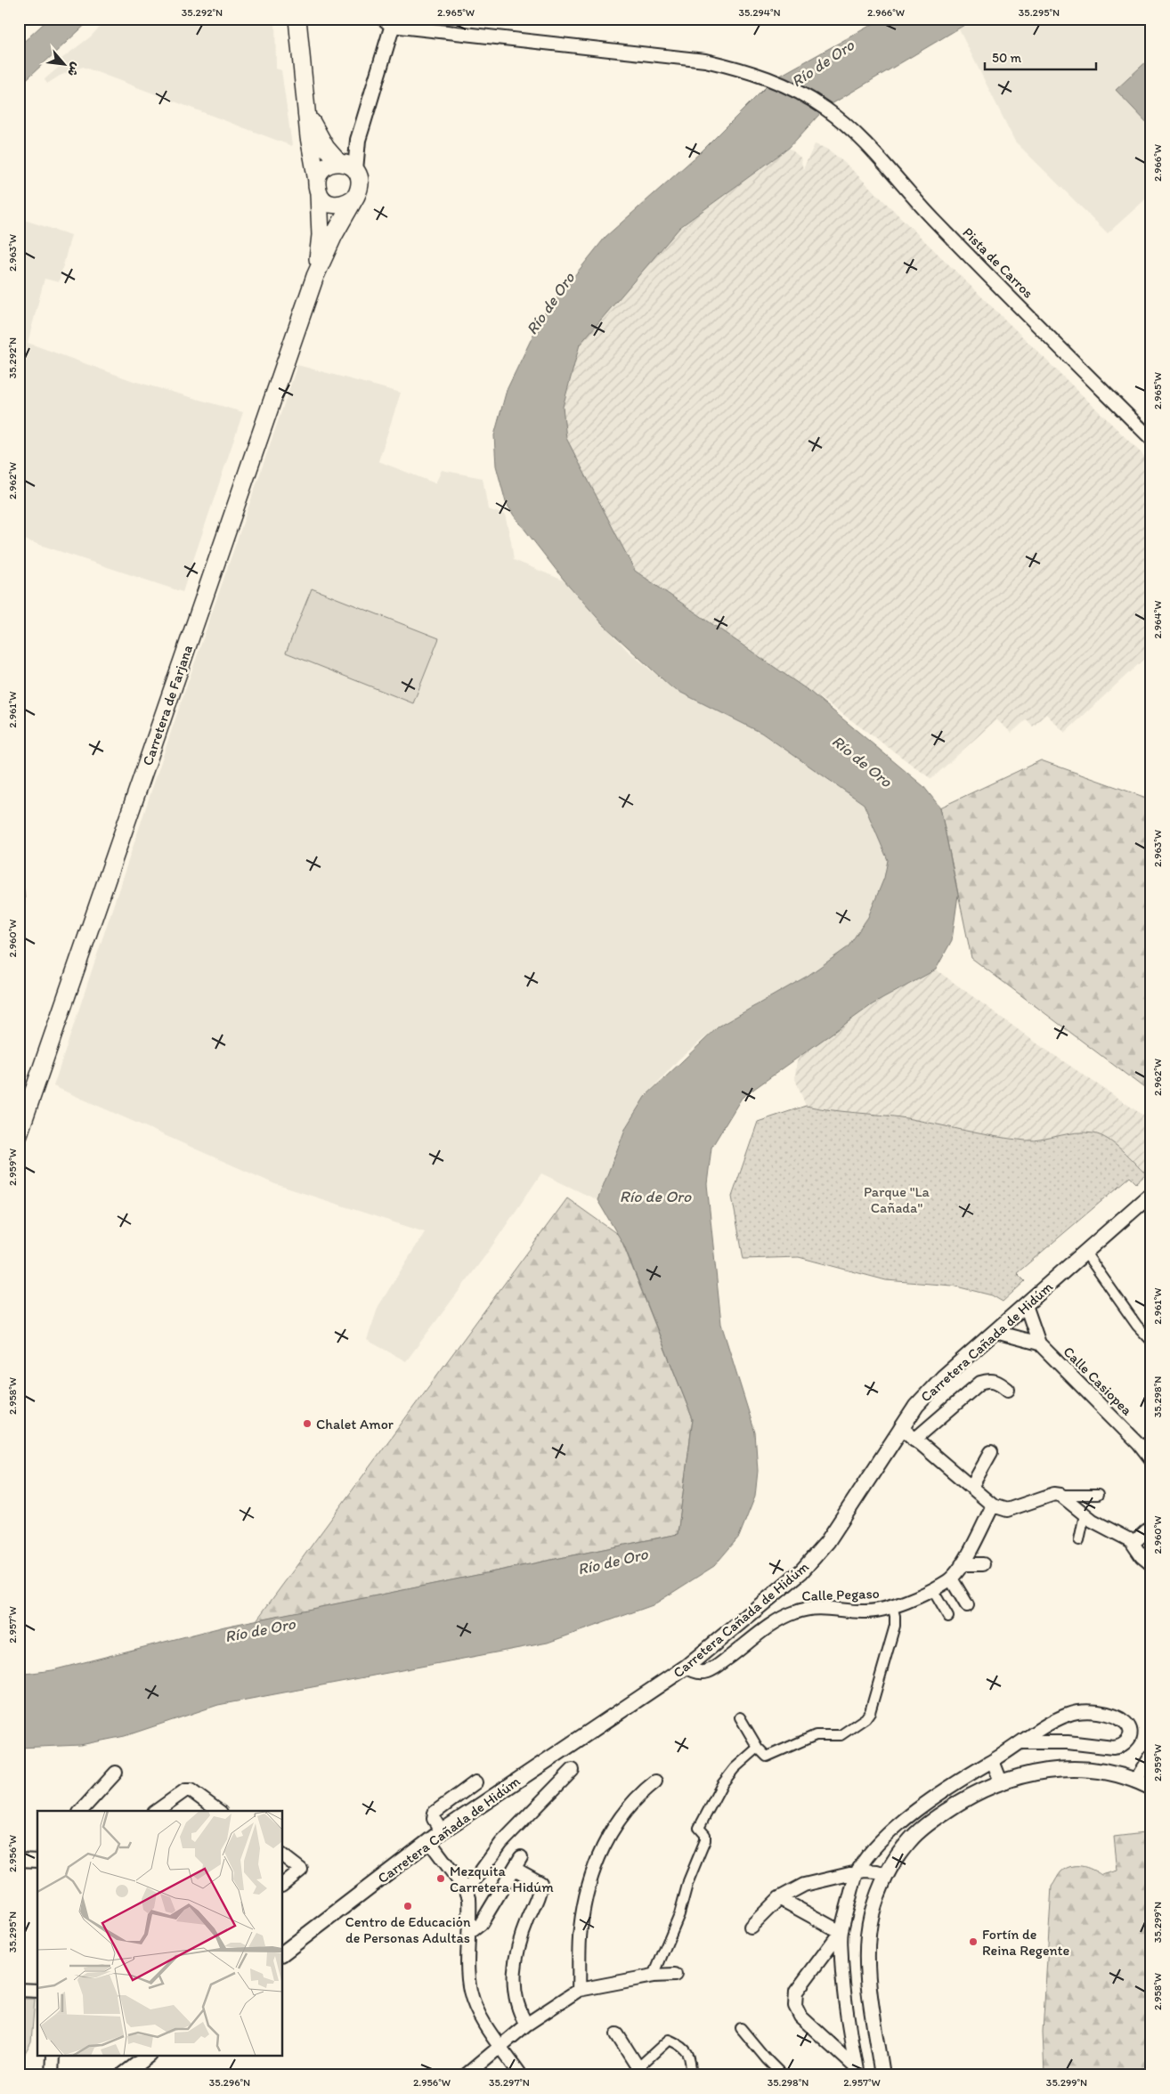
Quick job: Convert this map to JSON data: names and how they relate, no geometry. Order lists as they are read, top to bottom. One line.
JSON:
{"streets":{"main road":["Carretera de Farjana"],"street":["Pista de Carros","Carretera Cañada de Hidúm","Calle Casiopea","Calle Pegaso"]},"crossings":[["Carretera Cañada de Hidúm","Calle Casiopea"],["Carretera Cañada de Hidúm","Calle Pegaso"]],"water":["Río de Oro"],"parks":["Parque \"La Cañada\""],"places":["Chalet Amor","Mezquita Carretera Hidúm","Centro de Educación de Personas Adultas","Fortín de Reina Regente"],"scale_bar":"50 m","north":"bottom right","coordinates":["35.292°N","2.965°W","35.294°N","2.966°W","35.295°N","2.963°W","2.962°W","2.964°W","2.961°W","2.960°W","2.959°W","2.958°W","35.298°N","2.957°W","2.956°W","35.299°N","35.296°N","35.297°N"]}
